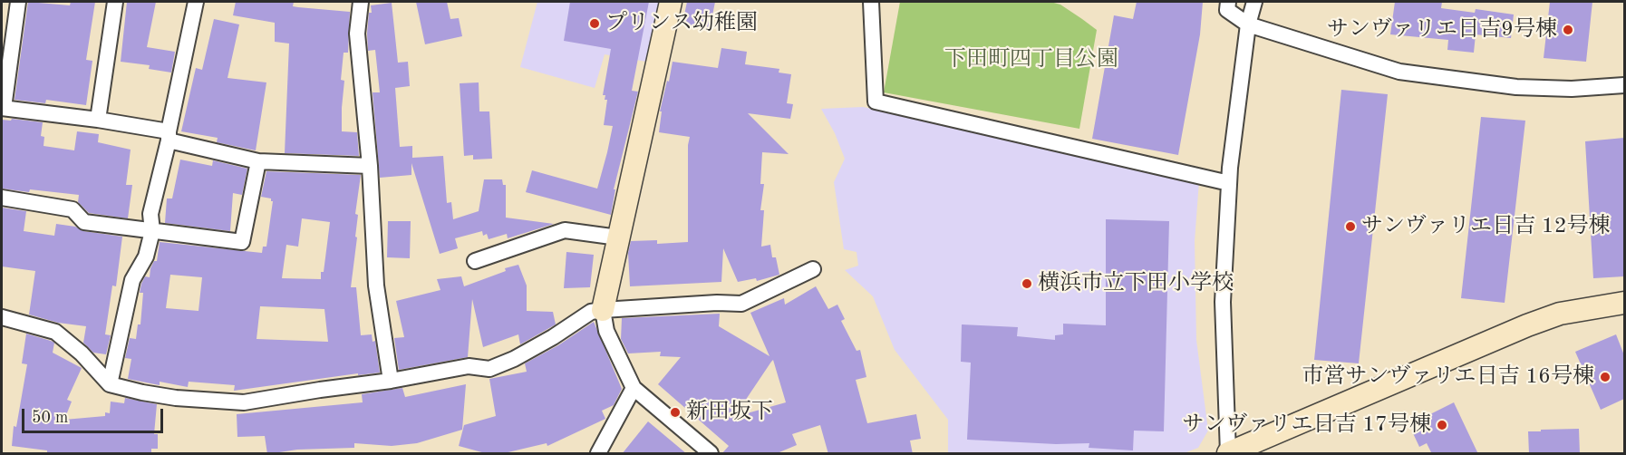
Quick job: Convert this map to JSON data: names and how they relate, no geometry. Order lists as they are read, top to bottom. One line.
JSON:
{"parks":["下田町四丁目公園"],"places":["プリンス幼稚園","サンヴァリエ日吉9号棟","サンヴァリエ日吉 12号棟","横浜市立下田小学校","市営サンヴァリエ日吉 16号棟","新田坂下","サンヴァリエ日吉 17号棟"],"scale_bar":"50 m"}
